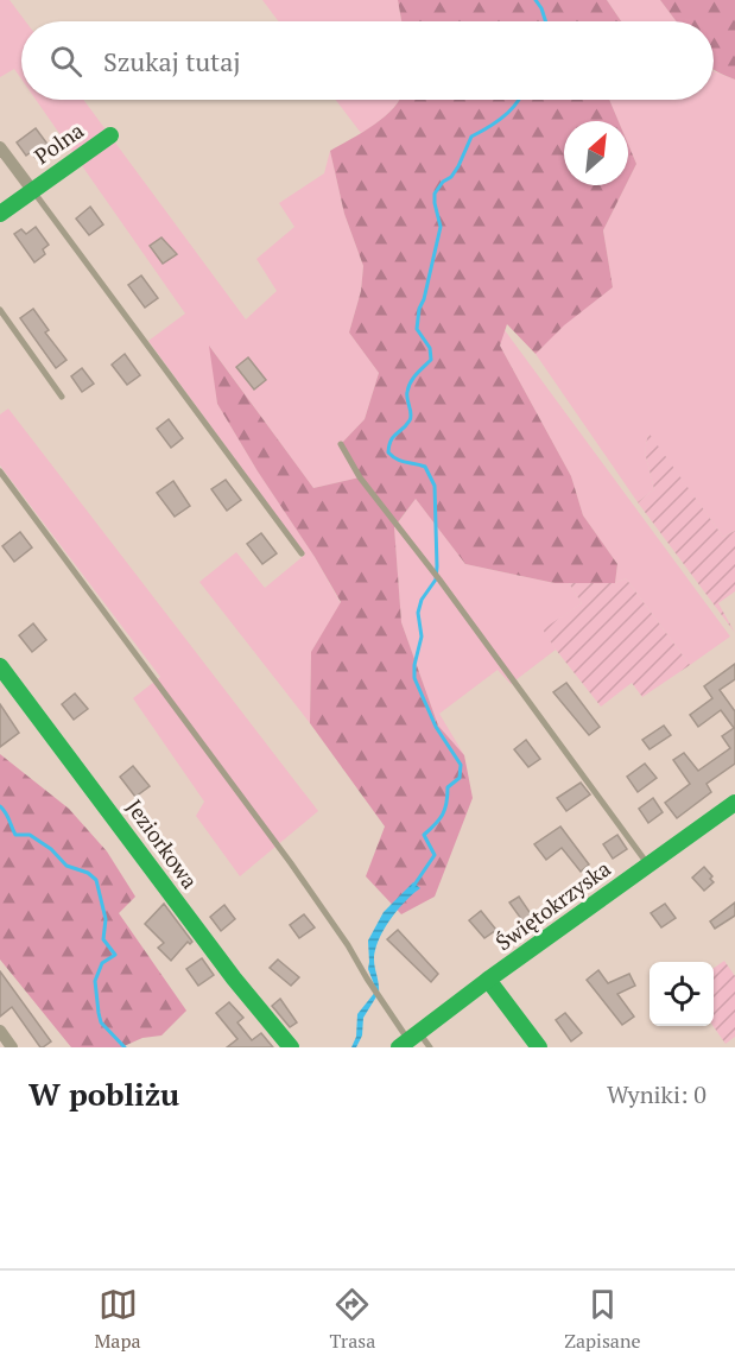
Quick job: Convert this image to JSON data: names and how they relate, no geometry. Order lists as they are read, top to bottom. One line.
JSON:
{"streets":{"street":["Polna","Jeziorkowa","Świętokrzyska"]},"north":"top right","page":{"search":"Szukaj tutaj","heading":["W pobliżu","Wyniki: 0"],"nav":["Mapa","Trasa","Zapisane"]}}
